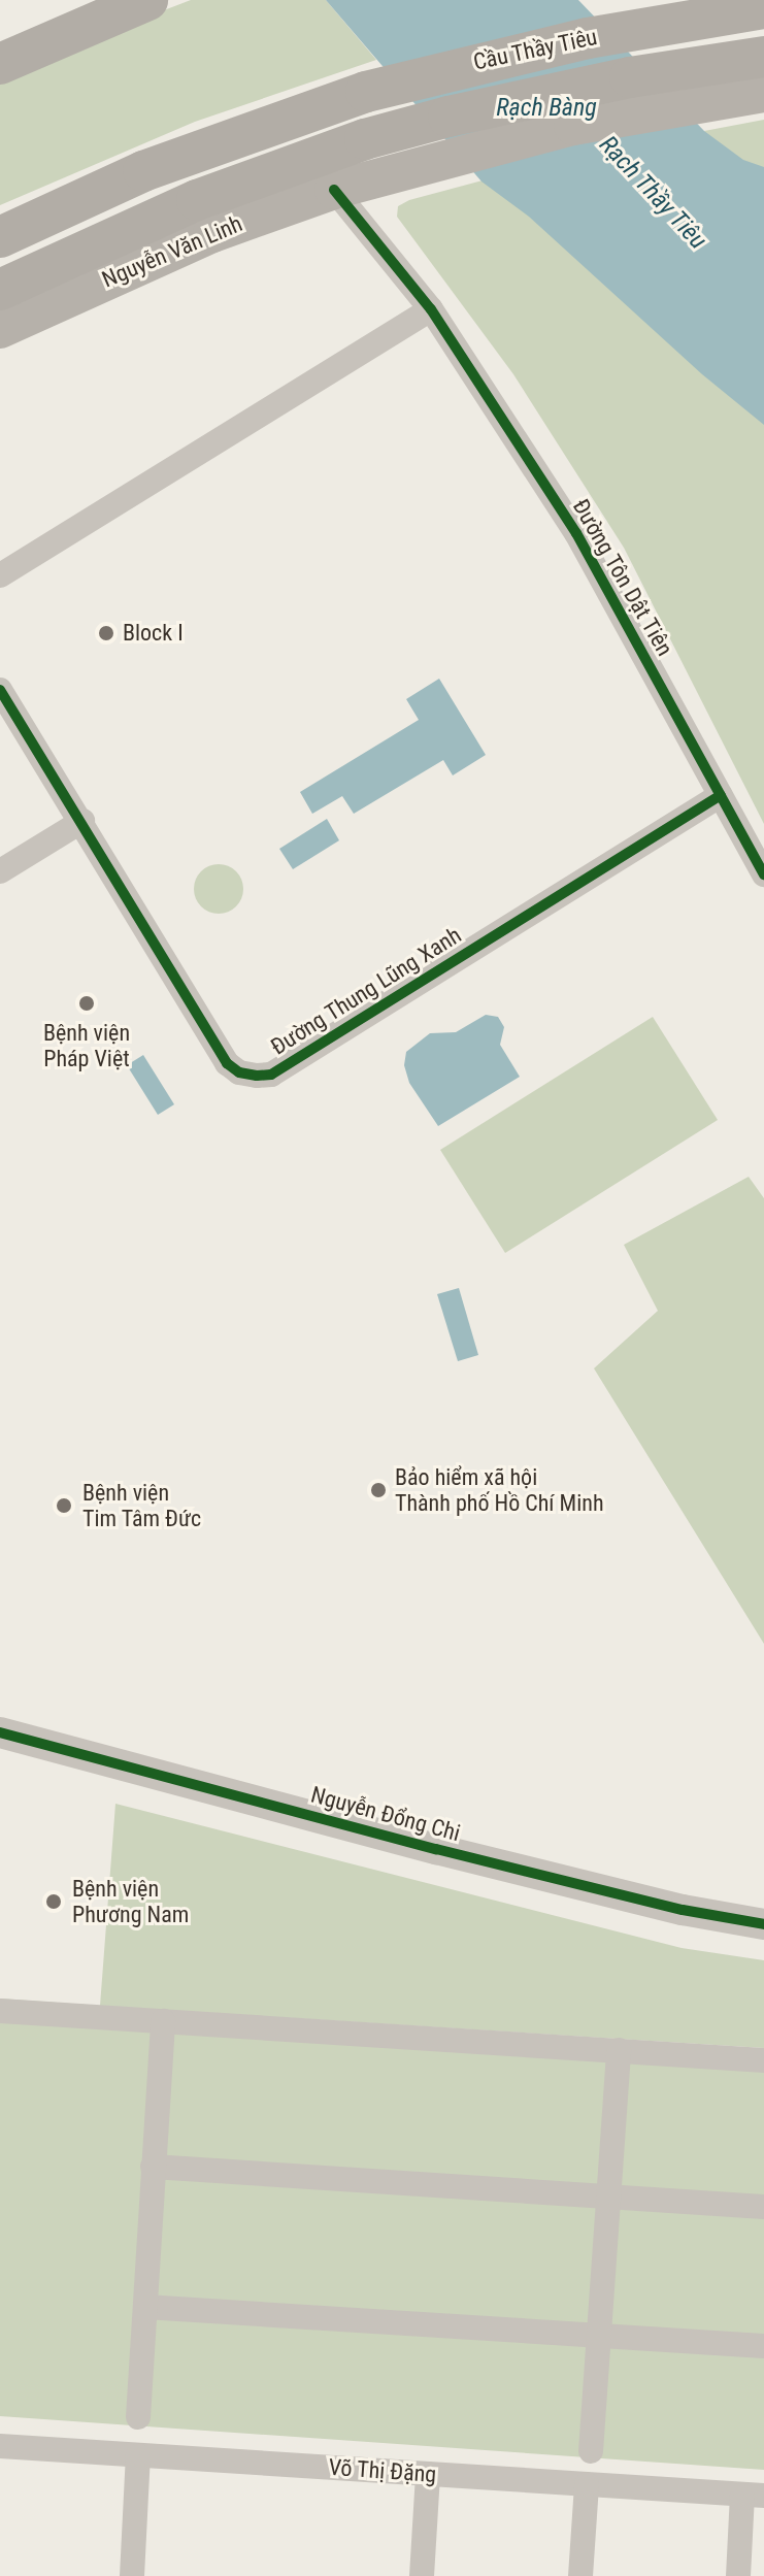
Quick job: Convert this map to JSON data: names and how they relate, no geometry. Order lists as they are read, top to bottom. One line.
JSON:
{"streets":{"highway":["Cầu Thầy Tiêu","Nguyễn Văn Linh"],"street":["Đường Tôn Dật Tiên","Đường Thung Lũng Xanh","Nguyễn Đổng Chi","Võ Thị Đặng"]},"crossings":[["Cầu Thầy Tiêu","Nguyễn Văn Linh"],["Cầu Thầy Tiêu","Đường Tôn Dật Tiên"],["Nguyễn Văn Linh","Đường Tôn Dật Tiên"],["Đường Tôn Dật Tiên","Đường Thung Lũng Xanh"]],"water":["Rạch Bàng","Rạch Thầy Tiêu"],"places":["Block I","Bệnh viện Pháp Việt","Bảo hiểm xã hội Thành phố Hồ Chí Minh","Bệnh viện Tim Tâm Đức","Bệnh viện Phương Nam"]}
